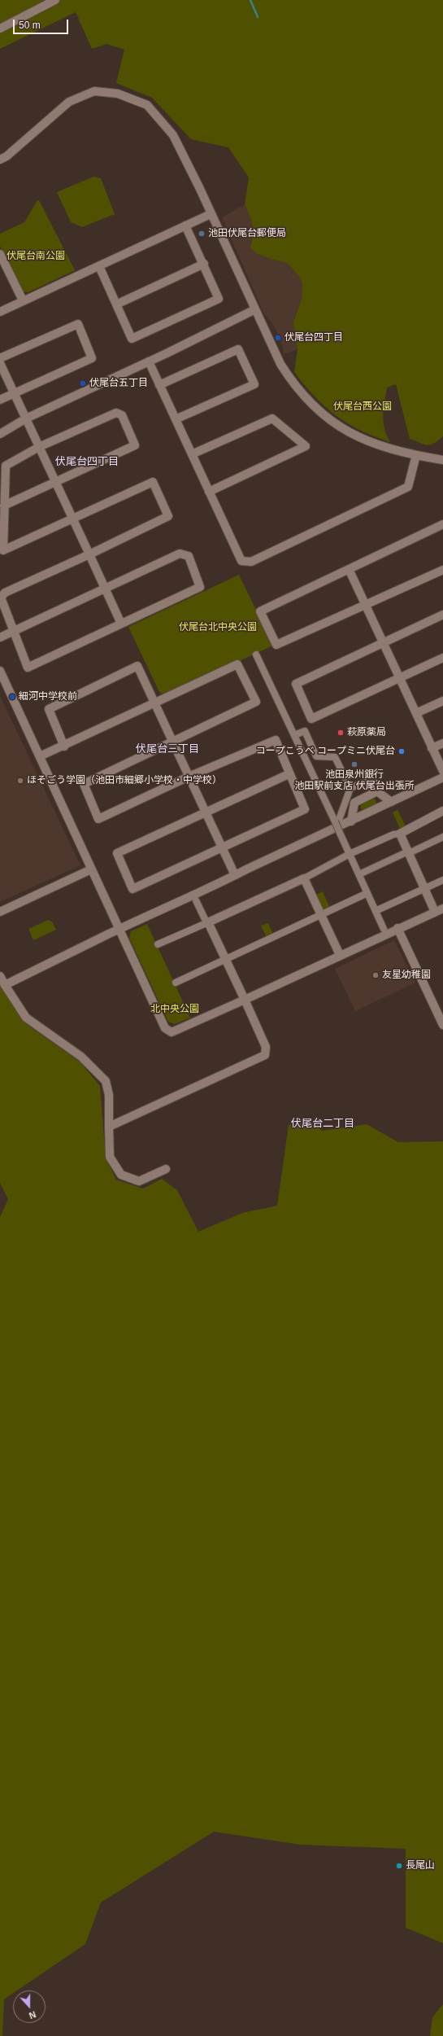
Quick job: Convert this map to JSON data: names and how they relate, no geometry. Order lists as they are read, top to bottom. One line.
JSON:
{"districts":["伏尾台四丁目","伏尾台三丁目","伏尾台二丁目"],"parks":["伏尾台南公園","伏尾台⻄公園","伏尾台北中央公園","北中央公園"],"places":["池田伏尾台郵便局","伏尾台四丁目","伏尾台五丁目","細河中学校前","萩原薬局","コープこうべ コープミニ伏尾台","池田泉州銀行 池田駅前支店 伏尾台出張所","ほそごう学園（池田市細郷小学校・中学校）","友星幼稚園","長尾山"],"scale_bar":"50 m","north":"bottom"}
